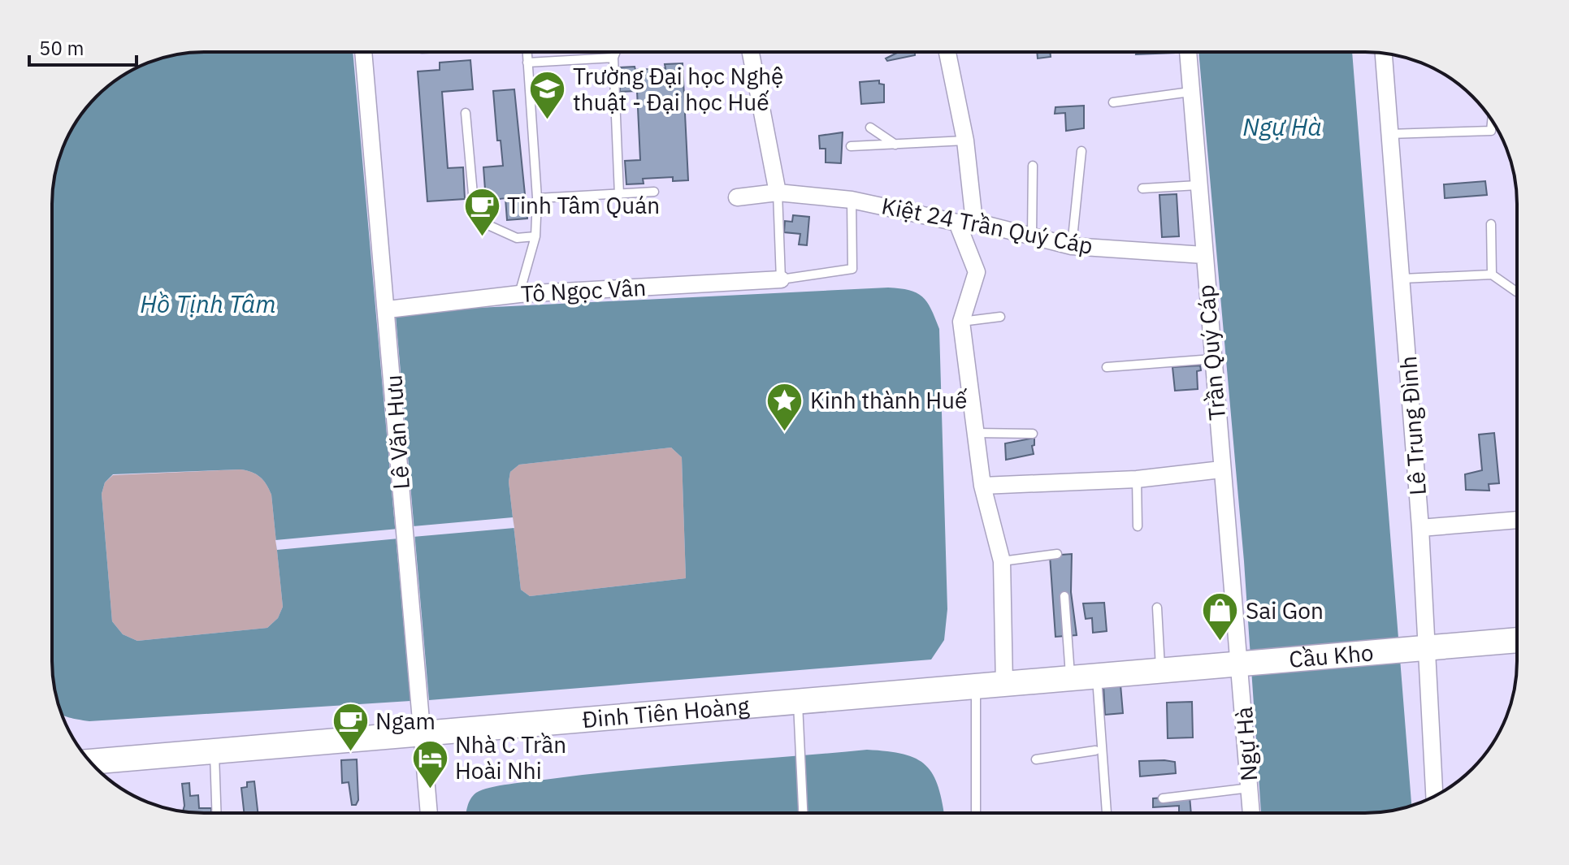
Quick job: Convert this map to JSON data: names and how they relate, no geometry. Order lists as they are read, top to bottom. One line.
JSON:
{"streets":{"main road":["Cầu Kho","Đinh Tiên Hoàng"],"street":["Kiệt 24 Trần Quý Cáp","Tô Ngọc Vân","Trần Quý Cáp","Lê Trung Đình","Lê Văn Hưu","Ngự Hà"]},"crossings":[["Kiệt 24 Trần Quý Cáp","Trần Quý Cáp"],["Tô Ngọc Vân","Lê Văn Hưu"],["Trần Quý Cáp","Cầu Kho"],["Trần Quý Cáp","Đinh Tiên Hoàng"],["Trần Quý Cáp","Ngự Hà"],["Lê Trung Đình","Cầu Kho"],["Lê Văn Hưu","Đinh Tiên Hoàng"],["Cầu Kho","Đinh Tiên Hoàng"],["Cầu Kho","Ngự Hà"],["Đinh Tiên Hoàng","Ngự Hà"]],"water":["Ngự Hà","Hồ Tịnh Tâm"],"places":{"school or university":["Trường Đại học Nghệ thuật - Đại học Huế"],"cafe":["Tinh Tâm Quán","Ngam"],"place":["Kinh thành Huế"],"shop":["Sai Gon"],"hotel":["Nhà C Trần Hoài Nhi"]},"scale_bar":"50 m"}
